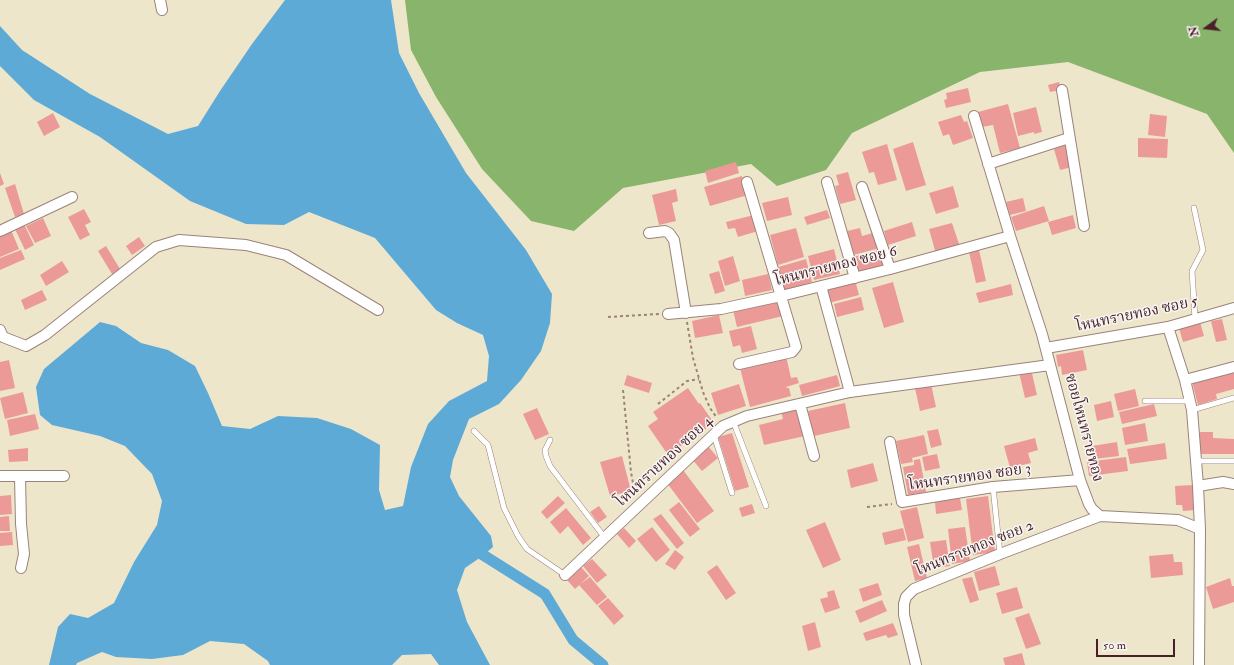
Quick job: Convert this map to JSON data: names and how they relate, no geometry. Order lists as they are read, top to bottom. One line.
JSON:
{"streets":{"street":["โหนทรายทอง ซอย 6","โหนทรายทอง ซอย 5","ซอยโหนทรายทอง","โหนทรายทอง ซอย 4","โหนทรายทอง ซอย 3","โหนทรายทอง ซอย 2"]},"crossings":[["โหนทรายทอง ซอย 6","ซอยโหนทรายทอง"],["โหนทรายทอง ซอย 5","ซอยโหนทรายทอง"],["ซอยโหนทรายทอง","โหนทรายทอง ซอย 4"],["ซอยโหนทรายทอง","โหนทรายทอง ซอย 3"],["ซอยโหนทรายทอง","โหนทรายทอง ซอย 2"]],"scale_bar":"50 m","north":"left"}
